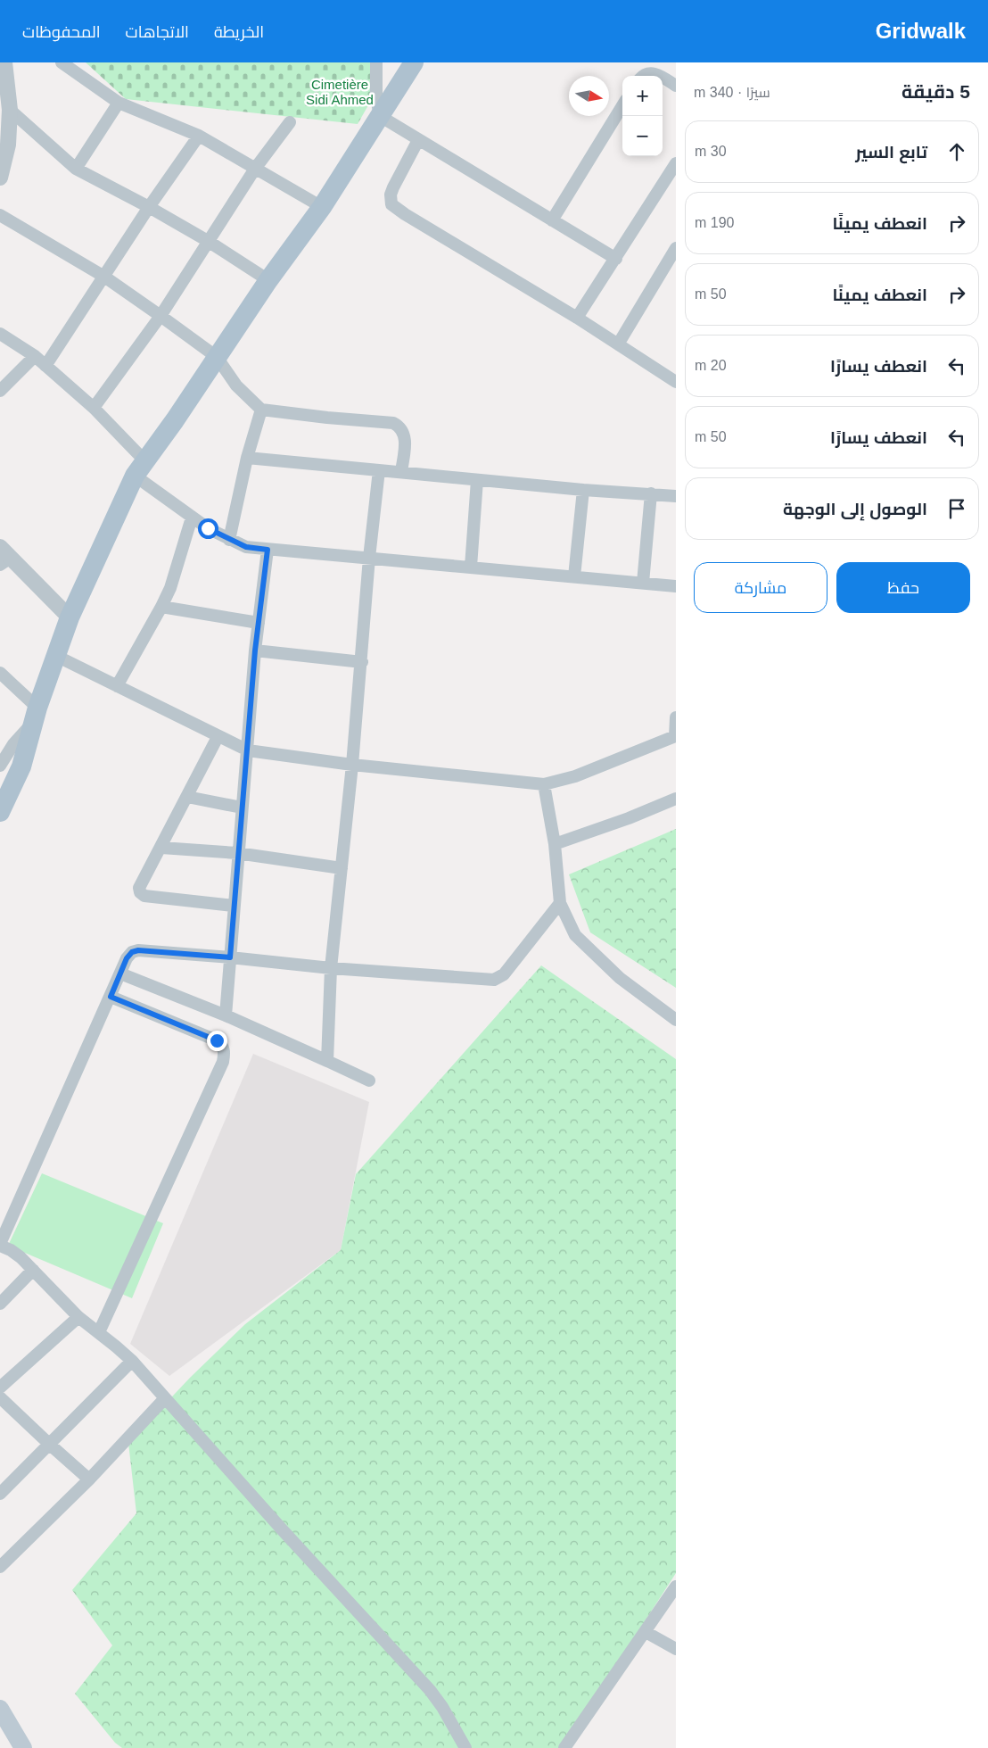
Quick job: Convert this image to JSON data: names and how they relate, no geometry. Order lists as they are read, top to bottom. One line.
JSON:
{"parks":["Cimetière Sidi Ahmed"],"north":"right","page":{"header":"Gridwalk","nav":["الخريطة","الاتجاهات","المحفوظات"],"heading":["5 دقيقة","سيرًا · 340 m"],"map_buttons":["+","−"],"list":[["تابع السير","30 m"],["انعطف يمينًا","190 m"],["انعطف يمينًا","50 m"],["انعطف يسارًا","20 m"],["انعطف يسارًا","50 m"],"الوصول إلى الوجهة"],"buttons":["حفظ","مشاركة"]}}
